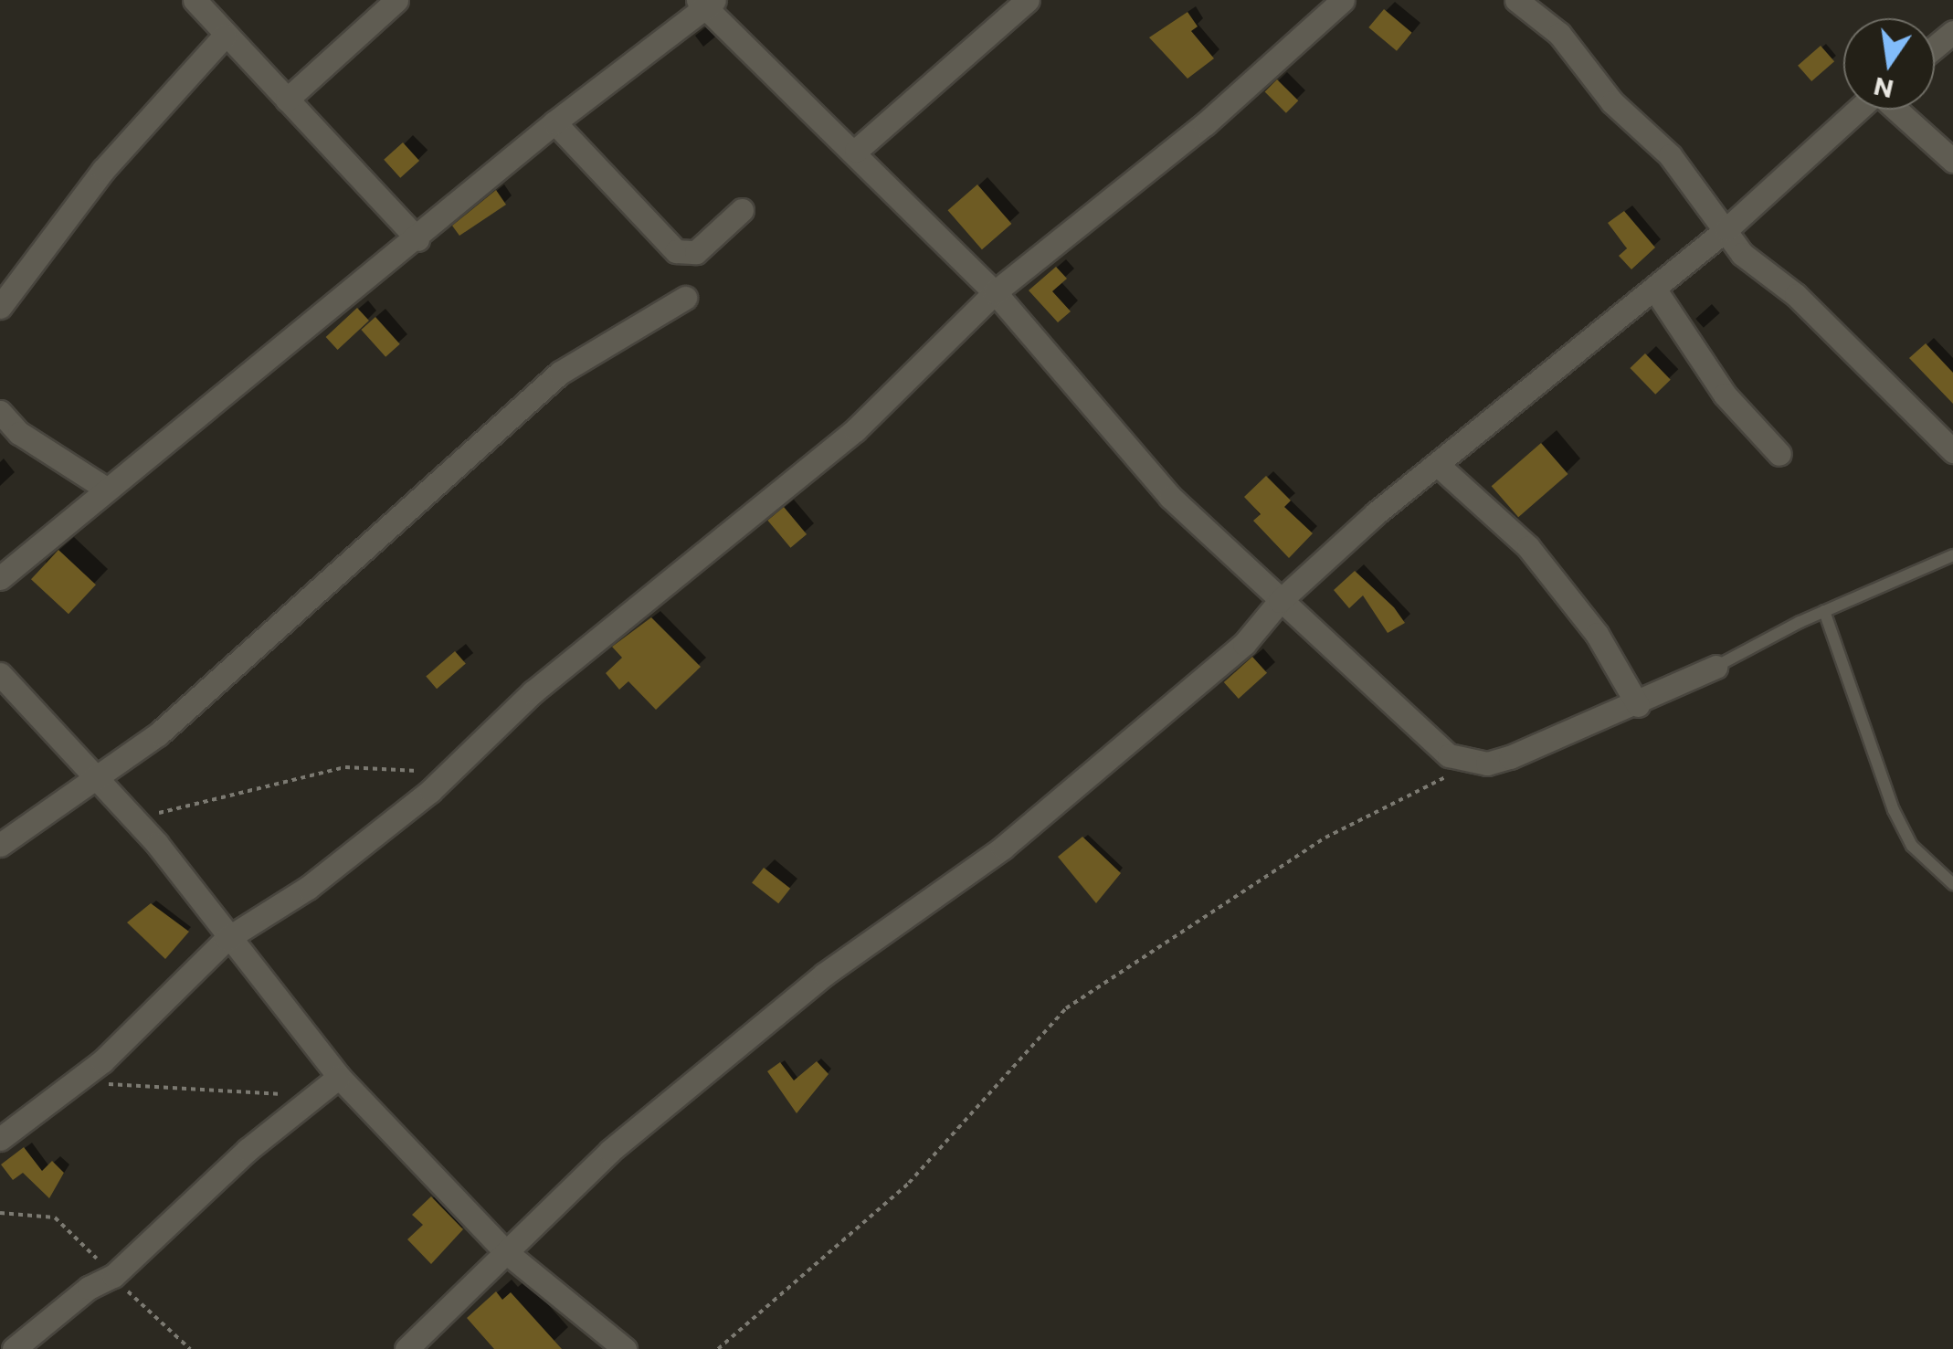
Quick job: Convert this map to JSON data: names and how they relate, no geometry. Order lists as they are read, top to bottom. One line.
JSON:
{"north":"bottom"}
